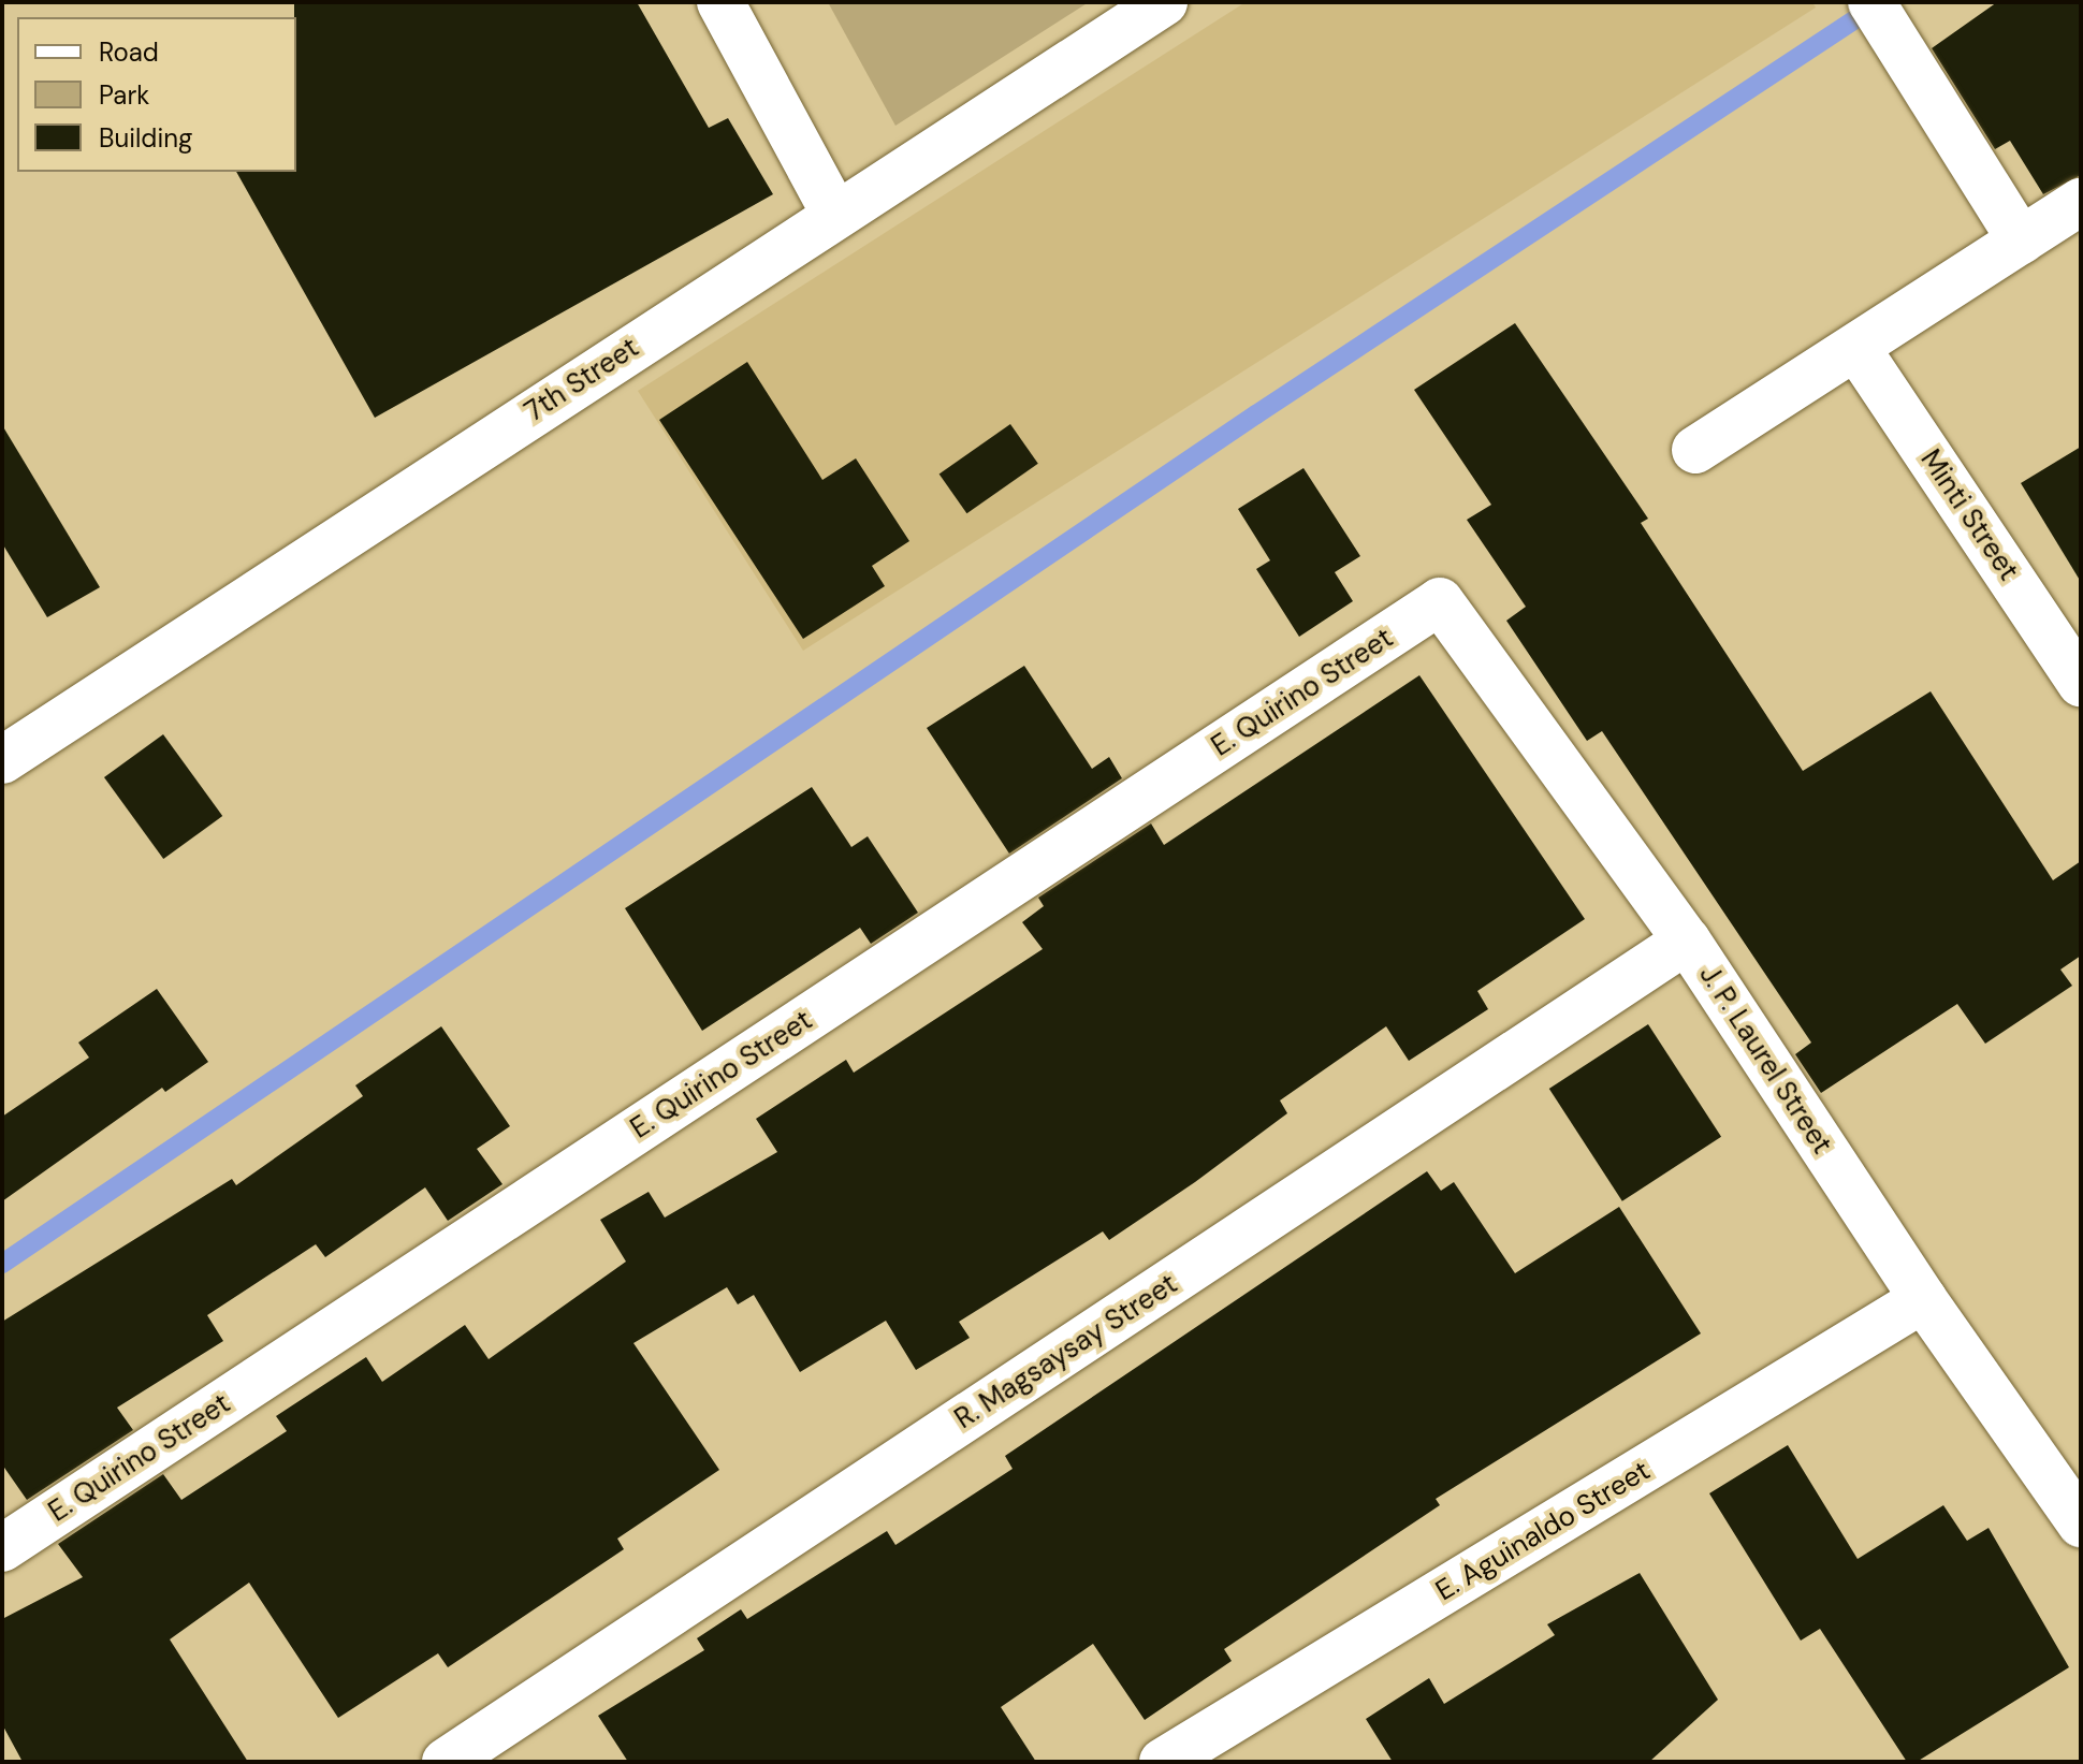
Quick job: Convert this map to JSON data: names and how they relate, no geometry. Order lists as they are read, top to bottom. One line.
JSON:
{"streets":{"street":["7th Street","Minti Street","E. Quirino Street","J. P. Laurel Street","R. Magsaysay Street","E. Aguinaldo Street"]},"crossings":[["E. Quirino Street","J. P. Laurel Street"],["J. P. Laurel Street","R. Magsaysay Street"],["J. P. Laurel Street","E. Aguinaldo Street"]],"legend":["Road","Park","Building"]}
